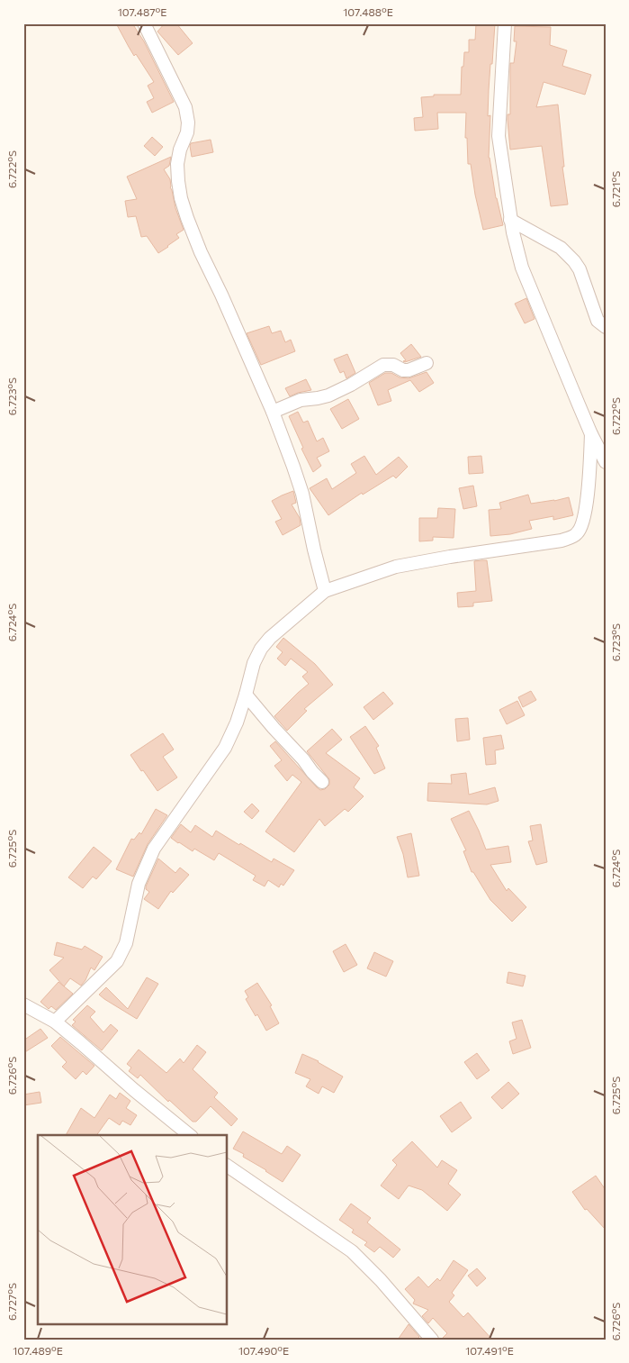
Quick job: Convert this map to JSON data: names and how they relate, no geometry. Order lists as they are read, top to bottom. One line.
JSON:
{"coordinates":["107.487°E","107.488°E","6.722°S","6.721°S","6.723°S","6.724°S","6.725°S","6.726°S","6.727°S","107.489°E","107.490°E","107.491°E"]}
